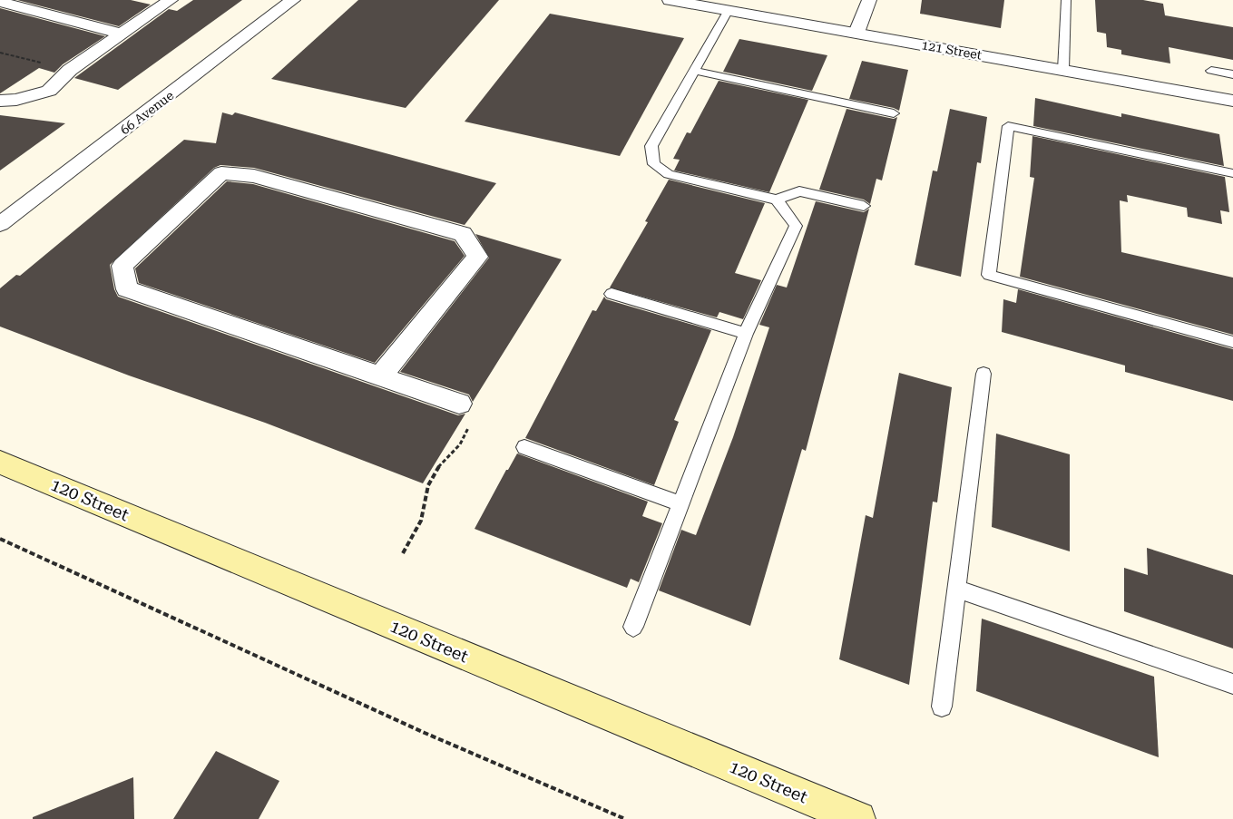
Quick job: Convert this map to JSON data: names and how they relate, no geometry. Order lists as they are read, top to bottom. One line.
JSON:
{"streets":{"main road":["120 Street"],"street":["121 Street","66 Avenue"]}}
